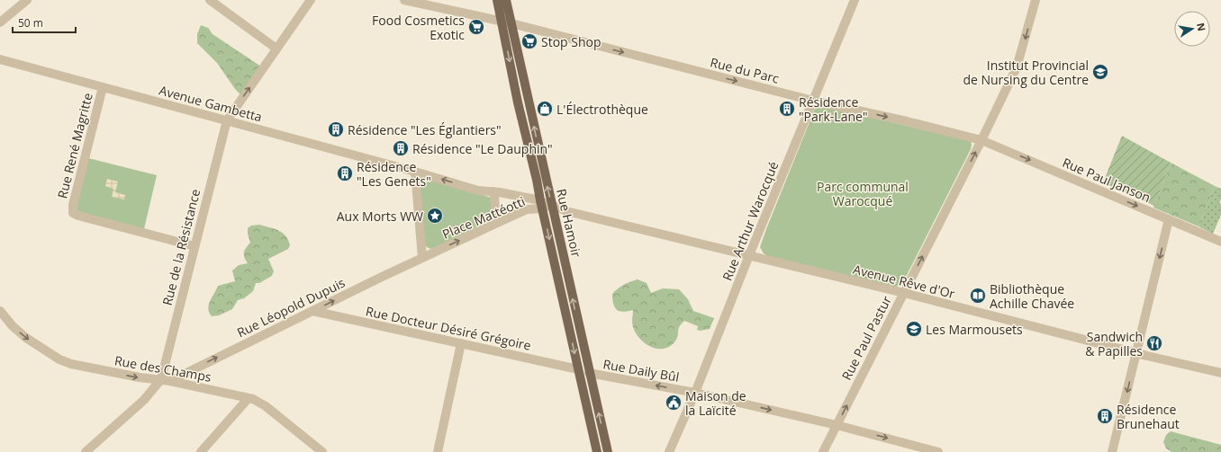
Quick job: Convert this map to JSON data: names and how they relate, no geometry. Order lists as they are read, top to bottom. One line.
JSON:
{"streets":{"main road":["Rue Hamoir"],"street":["Rue du Parc","Avenue Gambetta","Rue René Magritte","Rue Paul Janson","Place Mattéotti","Rue Arthur Warocqué","Rue de la Résistance","Avenue Rêve d'Or","Rue Léopold Dupuis","Rue Docteur Désiré Grégoire","Rue Paul Pastur","Rue des Champs","Rue Daily Bûl"]},"crossings":[["Rue du Parc","Rue Paul Janson"],["Rue du Parc","Rue Arthur Warocqué"],["Rue du Parc","Rue Hamoir"],["Rue du Parc","Rue Paul Pastur"],["Avenue Gambetta","Rue René Magritte"],["Avenue Gambetta","Place Mattéotti"],["Avenue Gambetta","Rue de la Résistance"],["Rue René Magritte","Rue de la Résistance"],["Rue Paul Janson","Rue Paul Pastur"],["Place Mattéotti","Rue Hamoir"],["Place Mattéotti","Avenue Rêve d'Or"],["Place Mattéotti","Rue Léopold Dupuis"],["Rue Arthur Warocqué","Avenue Rêve d'Or"],["Rue Arthur Warocqué","Rue Daily Bûl"],["Rue Hamoir","Avenue Rêve d'Or"],["Rue Hamoir","Rue Docteur Désiré Grégoire"],["Rue Hamoir","Rue Daily Bûl"],["Rue de la Résistance","Rue Léopold Dupuis"],["Rue de la Résistance","Rue des Champs"],["Avenue Rêve d'Or","Rue Paul Pastur"],["Rue Léopold Dupuis","Rue Docteur Désiré Grégoire"],["Rue Léopold Dupuis","Rue des Champs"],["Rue Paul Pastur","Rue Daily Bûl"]],"one_way":["Rue du Parc","Rue Paul Janson","Rue Léopold Dupuis","Rue des Champs"],"parks":["Parc communal Warocqué"],"places":{"supermarket":["Food Cosmetics Exotic","Stop Shop"],"school or university":["Institut Provincial de Nursing du Centre","Les Marmousets"],"shop":["L'Électrothèque"],"building":["Résidence \"Park-Lane\"","Résidence \"Les Églantiers\"","Résidence \"Le Dauphin\"","Résidence \"Les Genets\"","Résidence Brunehaut"],"place":["Aux Morts WW"],"library":["Bibliothèque Achille Chavée"],"restaurant":["Sandwich & Papilles"],"public building":["Maison de la Laïcité"]},"scale_bar":"50 m","north":"right"}
